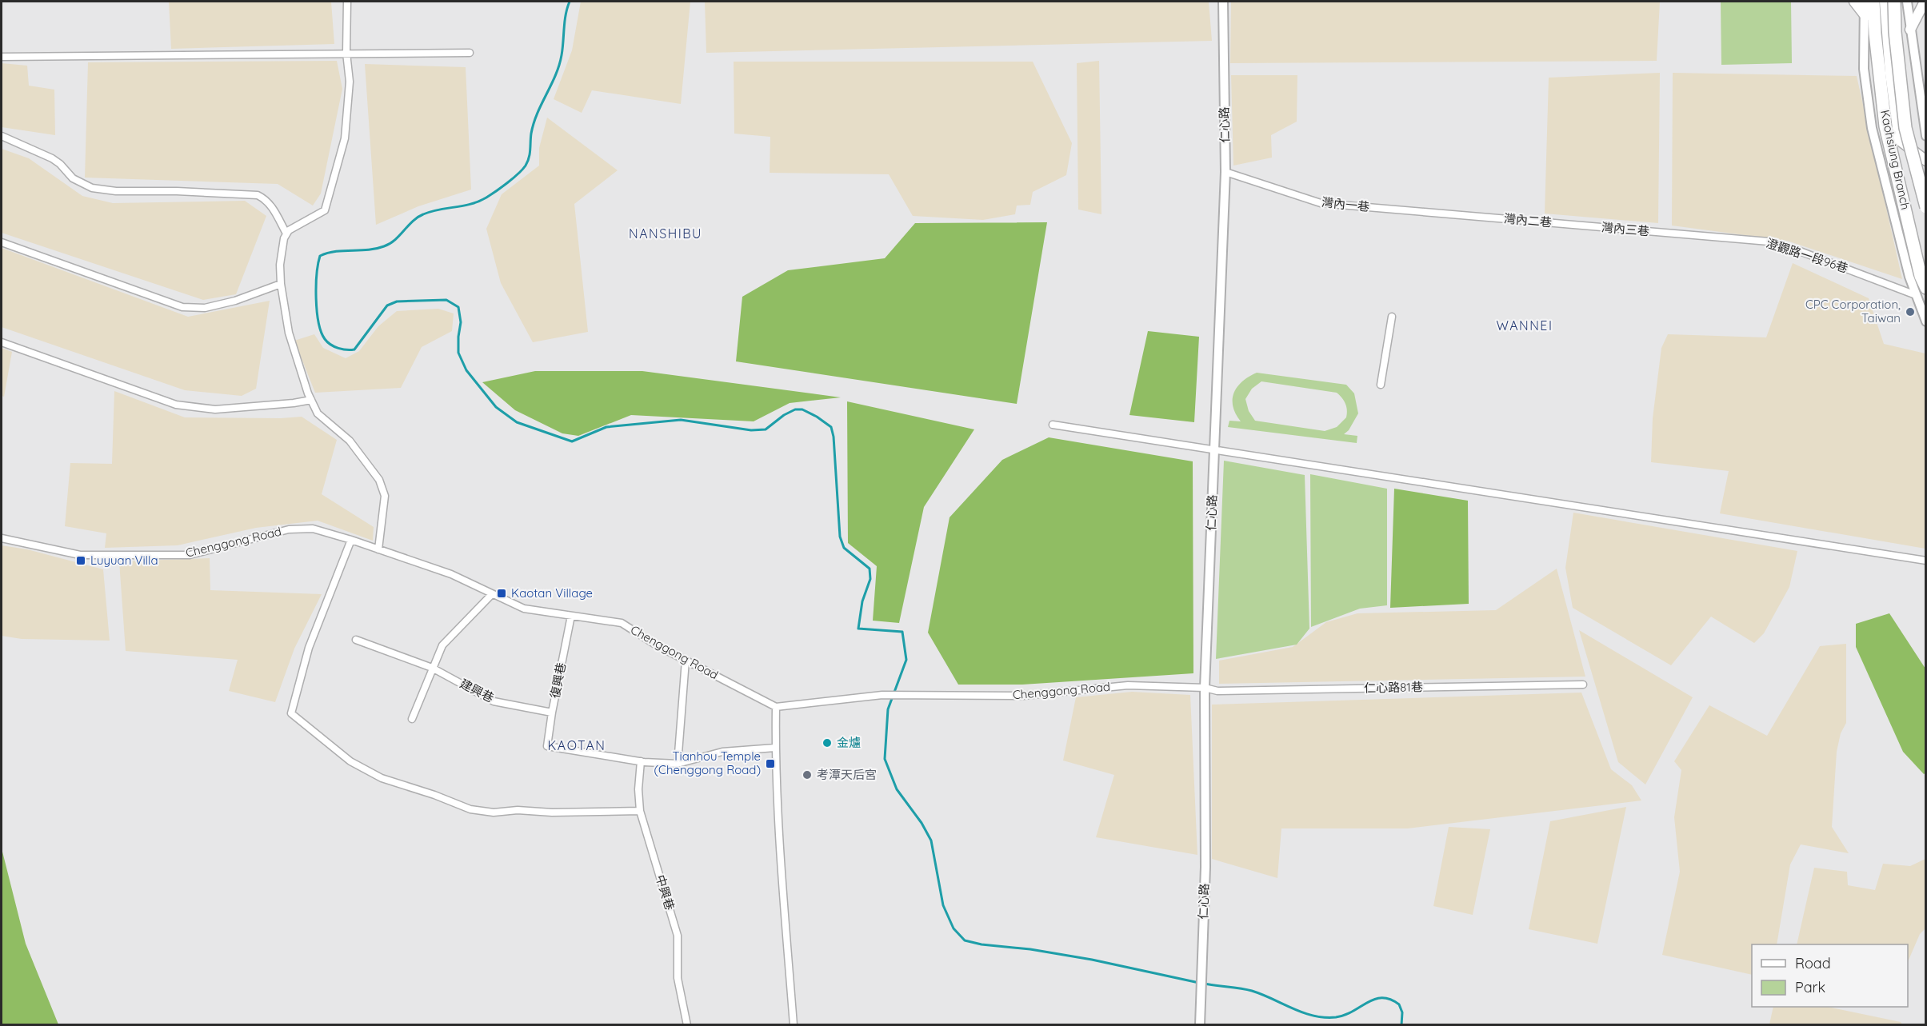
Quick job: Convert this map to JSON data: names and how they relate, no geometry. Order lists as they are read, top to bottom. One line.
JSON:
{"streets":{"highway":["Kaohsiung Branch"],"street":["仁心路","灣內一巷","灣內二巷","灣內三巷","澄觀路一段96巷","Chenggong Road","復興巷","仁心路81巷","建興巷","中興巷"]},"crossings":[["仁心路","灣內一巷"],["仁心路","Chenggong Road"],["仁心路","仁心路81巷"],["Kaohsiung Branch","澄觀路一段96巷"],["灣內一巷","灣內二巷"],["灣內二巷","灣內三巷"],["灣內三巷","澄觀路一段96巷"],["Chenggong Road","復興巷"],["Chenggong Road","仁心路81巷"],["復興巷","建興巷"],["復興巷","中興巷"]],"districts":["NANSHIBU","WANNEI","KAOTAN"],"places":{"other":["CPC Corporation, Taiwan","金爐","考潭天后宮"],"transit":["Luyuan Villa","Kaotan Village","Tianhou Temple (Chenggong Road)"]},"legend":["Road","Park"]}
